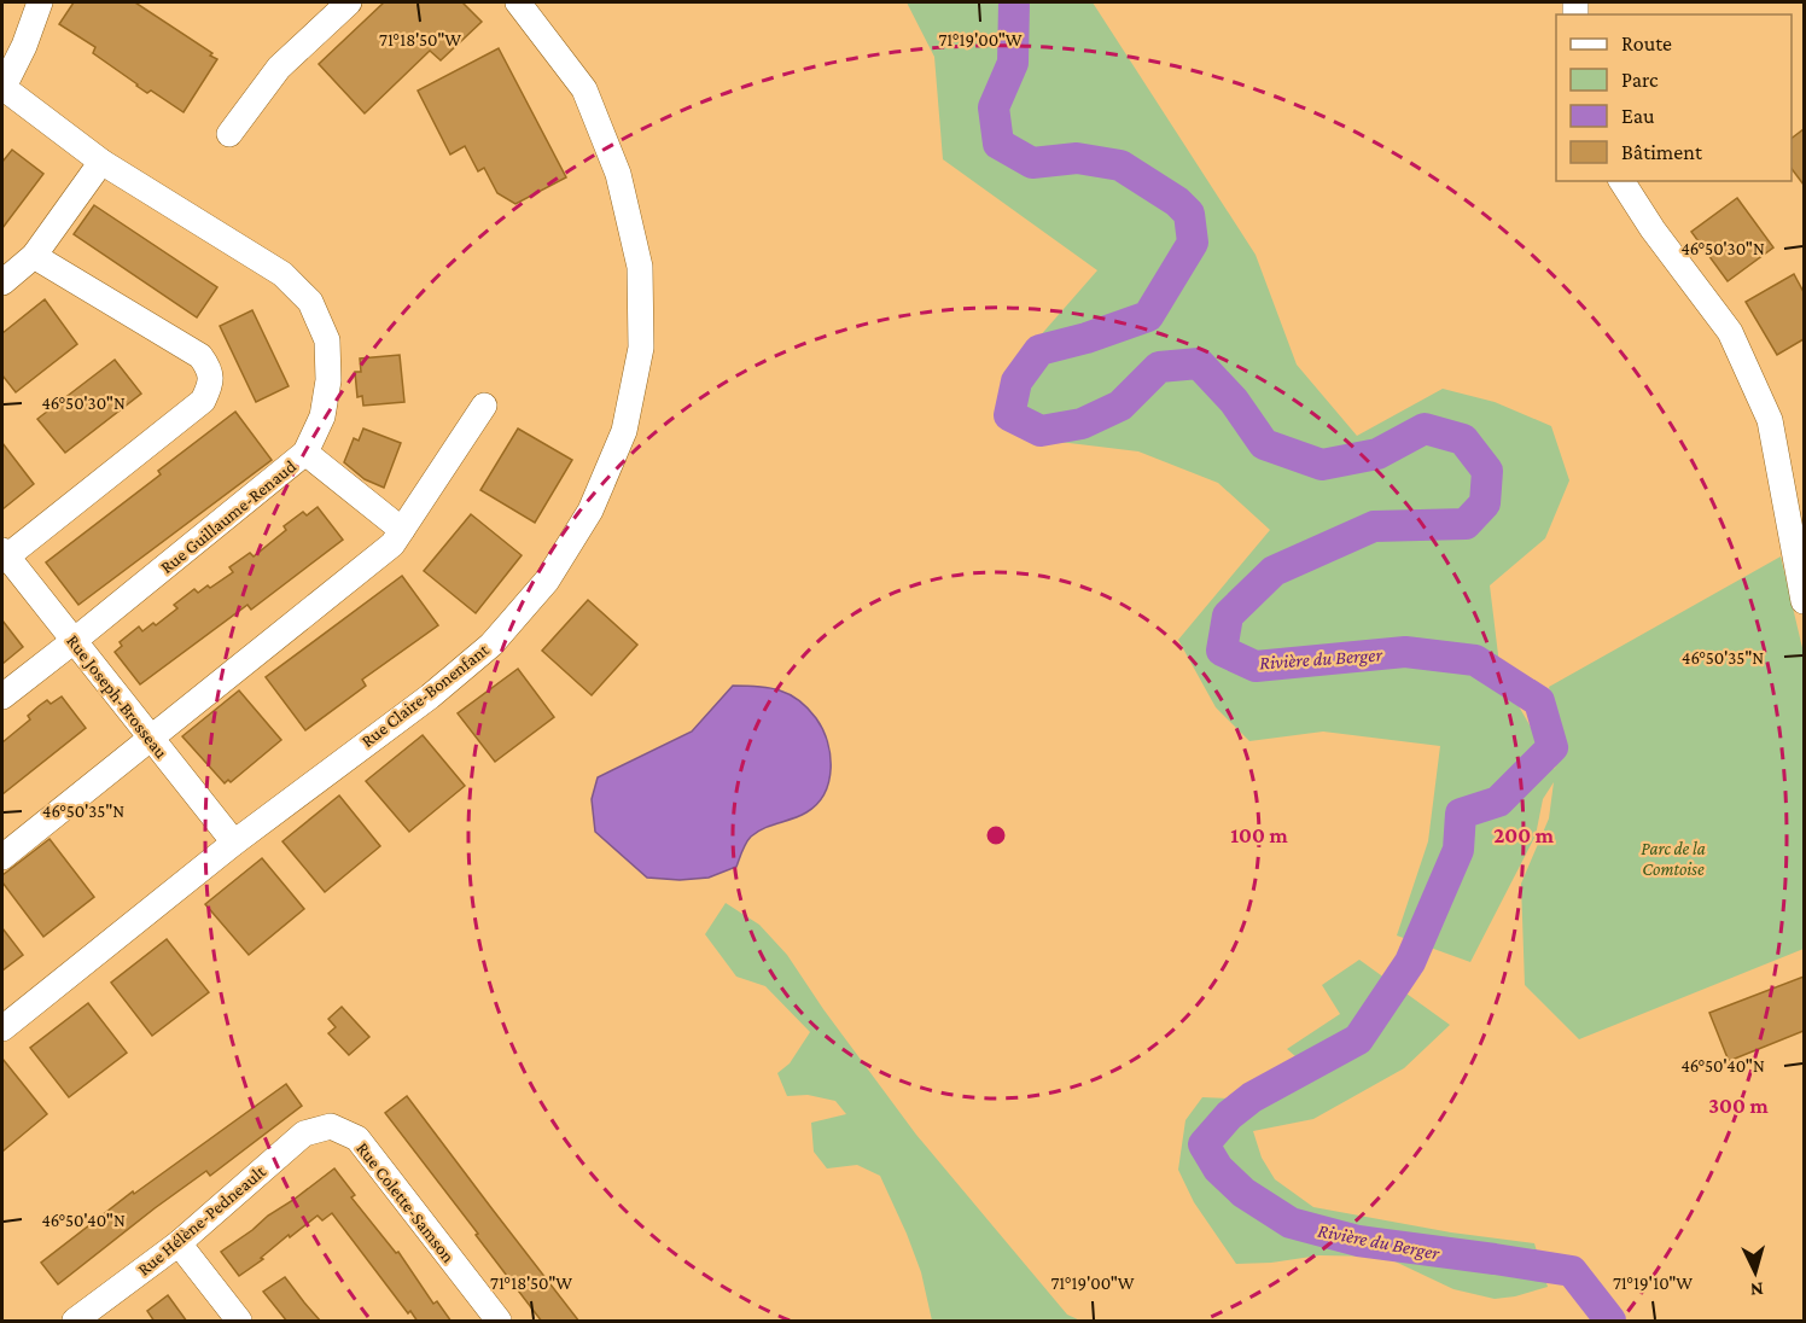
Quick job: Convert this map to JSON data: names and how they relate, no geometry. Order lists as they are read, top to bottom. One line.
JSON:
{"streets":{"street":["Rue Guillaume-Renaud","Rue Claire-Bonenfant","Rue Joseph-Brosseau","Rue Colette-Samson","Rue Hélène-Pedneault"]},"crossings":[["Rue Guillaume-Renaud","Rue Joseph-Brosseau"],["Rue Claire-Bonenfant","Rue Joseph-Brosseau"],["Rue Colette-Samson","Rue Hélène-Pedneault"]],"water":["Rivière du Berger"],"parks":["Parc de la Comtoise"],"legend":["Route","Parc","Eau","Bâtiment"],"north":"bottom","coordinates":["71°18'50\"W","71°19'00\"W","46°50'30\"N","46°50'35\"N","46°50'40\"N","71°19'10\"W"],"rings":["100 m","200 m","300 m"]}
